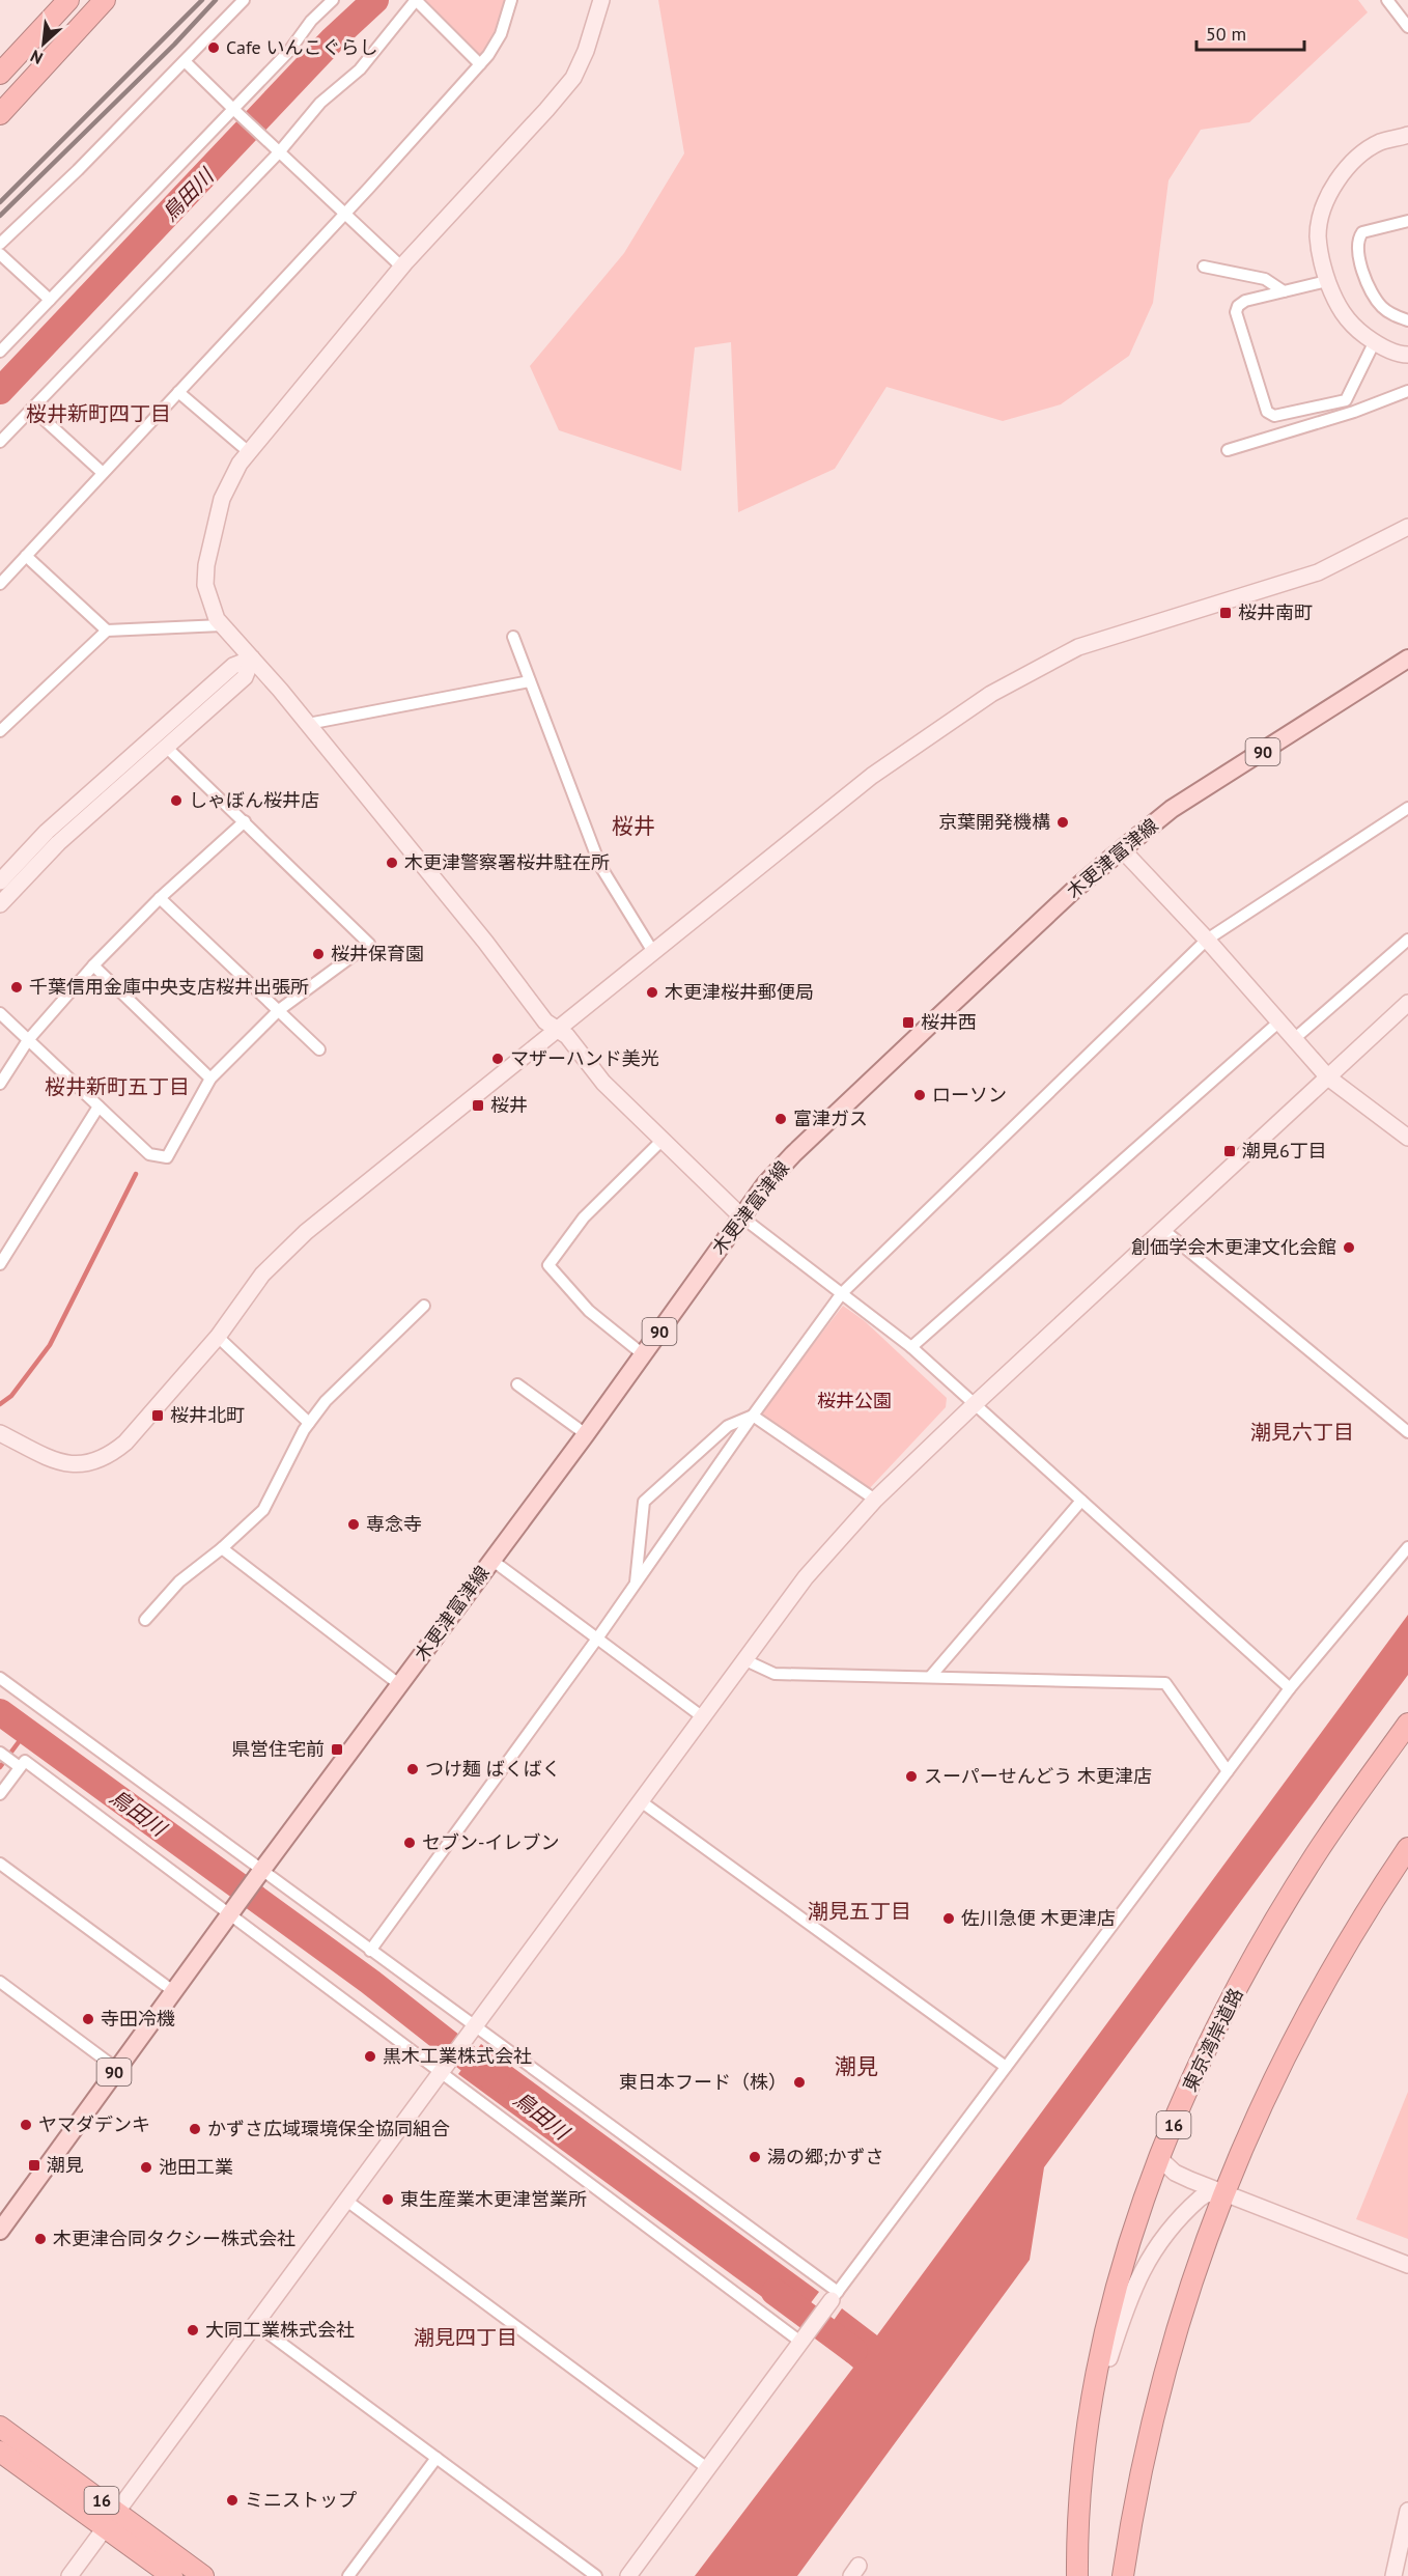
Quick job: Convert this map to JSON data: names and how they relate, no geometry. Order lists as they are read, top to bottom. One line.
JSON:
{"streets":{"highway":["東京湾岸道路","16"],"main road":["90","木更津富津線"]},"crossings":[["90","木更津富津線"]],"districts":["桜井新町四丁目","桜井","桜井新町五丁目","潮見六丁目","潮見五丁目","潮見","潮見四丁目"],"water":["鳥田川"],"parks":["桜井公園"],"places":{"other":["Cafe いんこぐらし","しゃぼん桜井店","京葉開発機構","木更津警察署桜井駐在所","桜井保育園","千葉信用金庫中央支店桜井出張所","木更津桜井郵便局","マザーハンド美光","ローソン","富津ガス","創価学会木更津文化会館","専念寺","つけ麺 ばくばく","スーパーせんどう 木更津店","セブン-イレブン","佐川急便 木更津店","寺田冷機","黒木工業株式会社","東日本フード（株）","ヤマダデンキ","かずさ広域環境保全協同組合","湯の郷;かずさ","池田工業","東生産業木更津営業所","木更津合同タクシー株式会社","大同工業株式会社","ミニストップ"],"transit":["桜井南町","桜井西","桜井","潮見6丁目","桜井北町","県営住宅前","潮見"]},"scale_bar":"50 m","north":"bottom left"}
